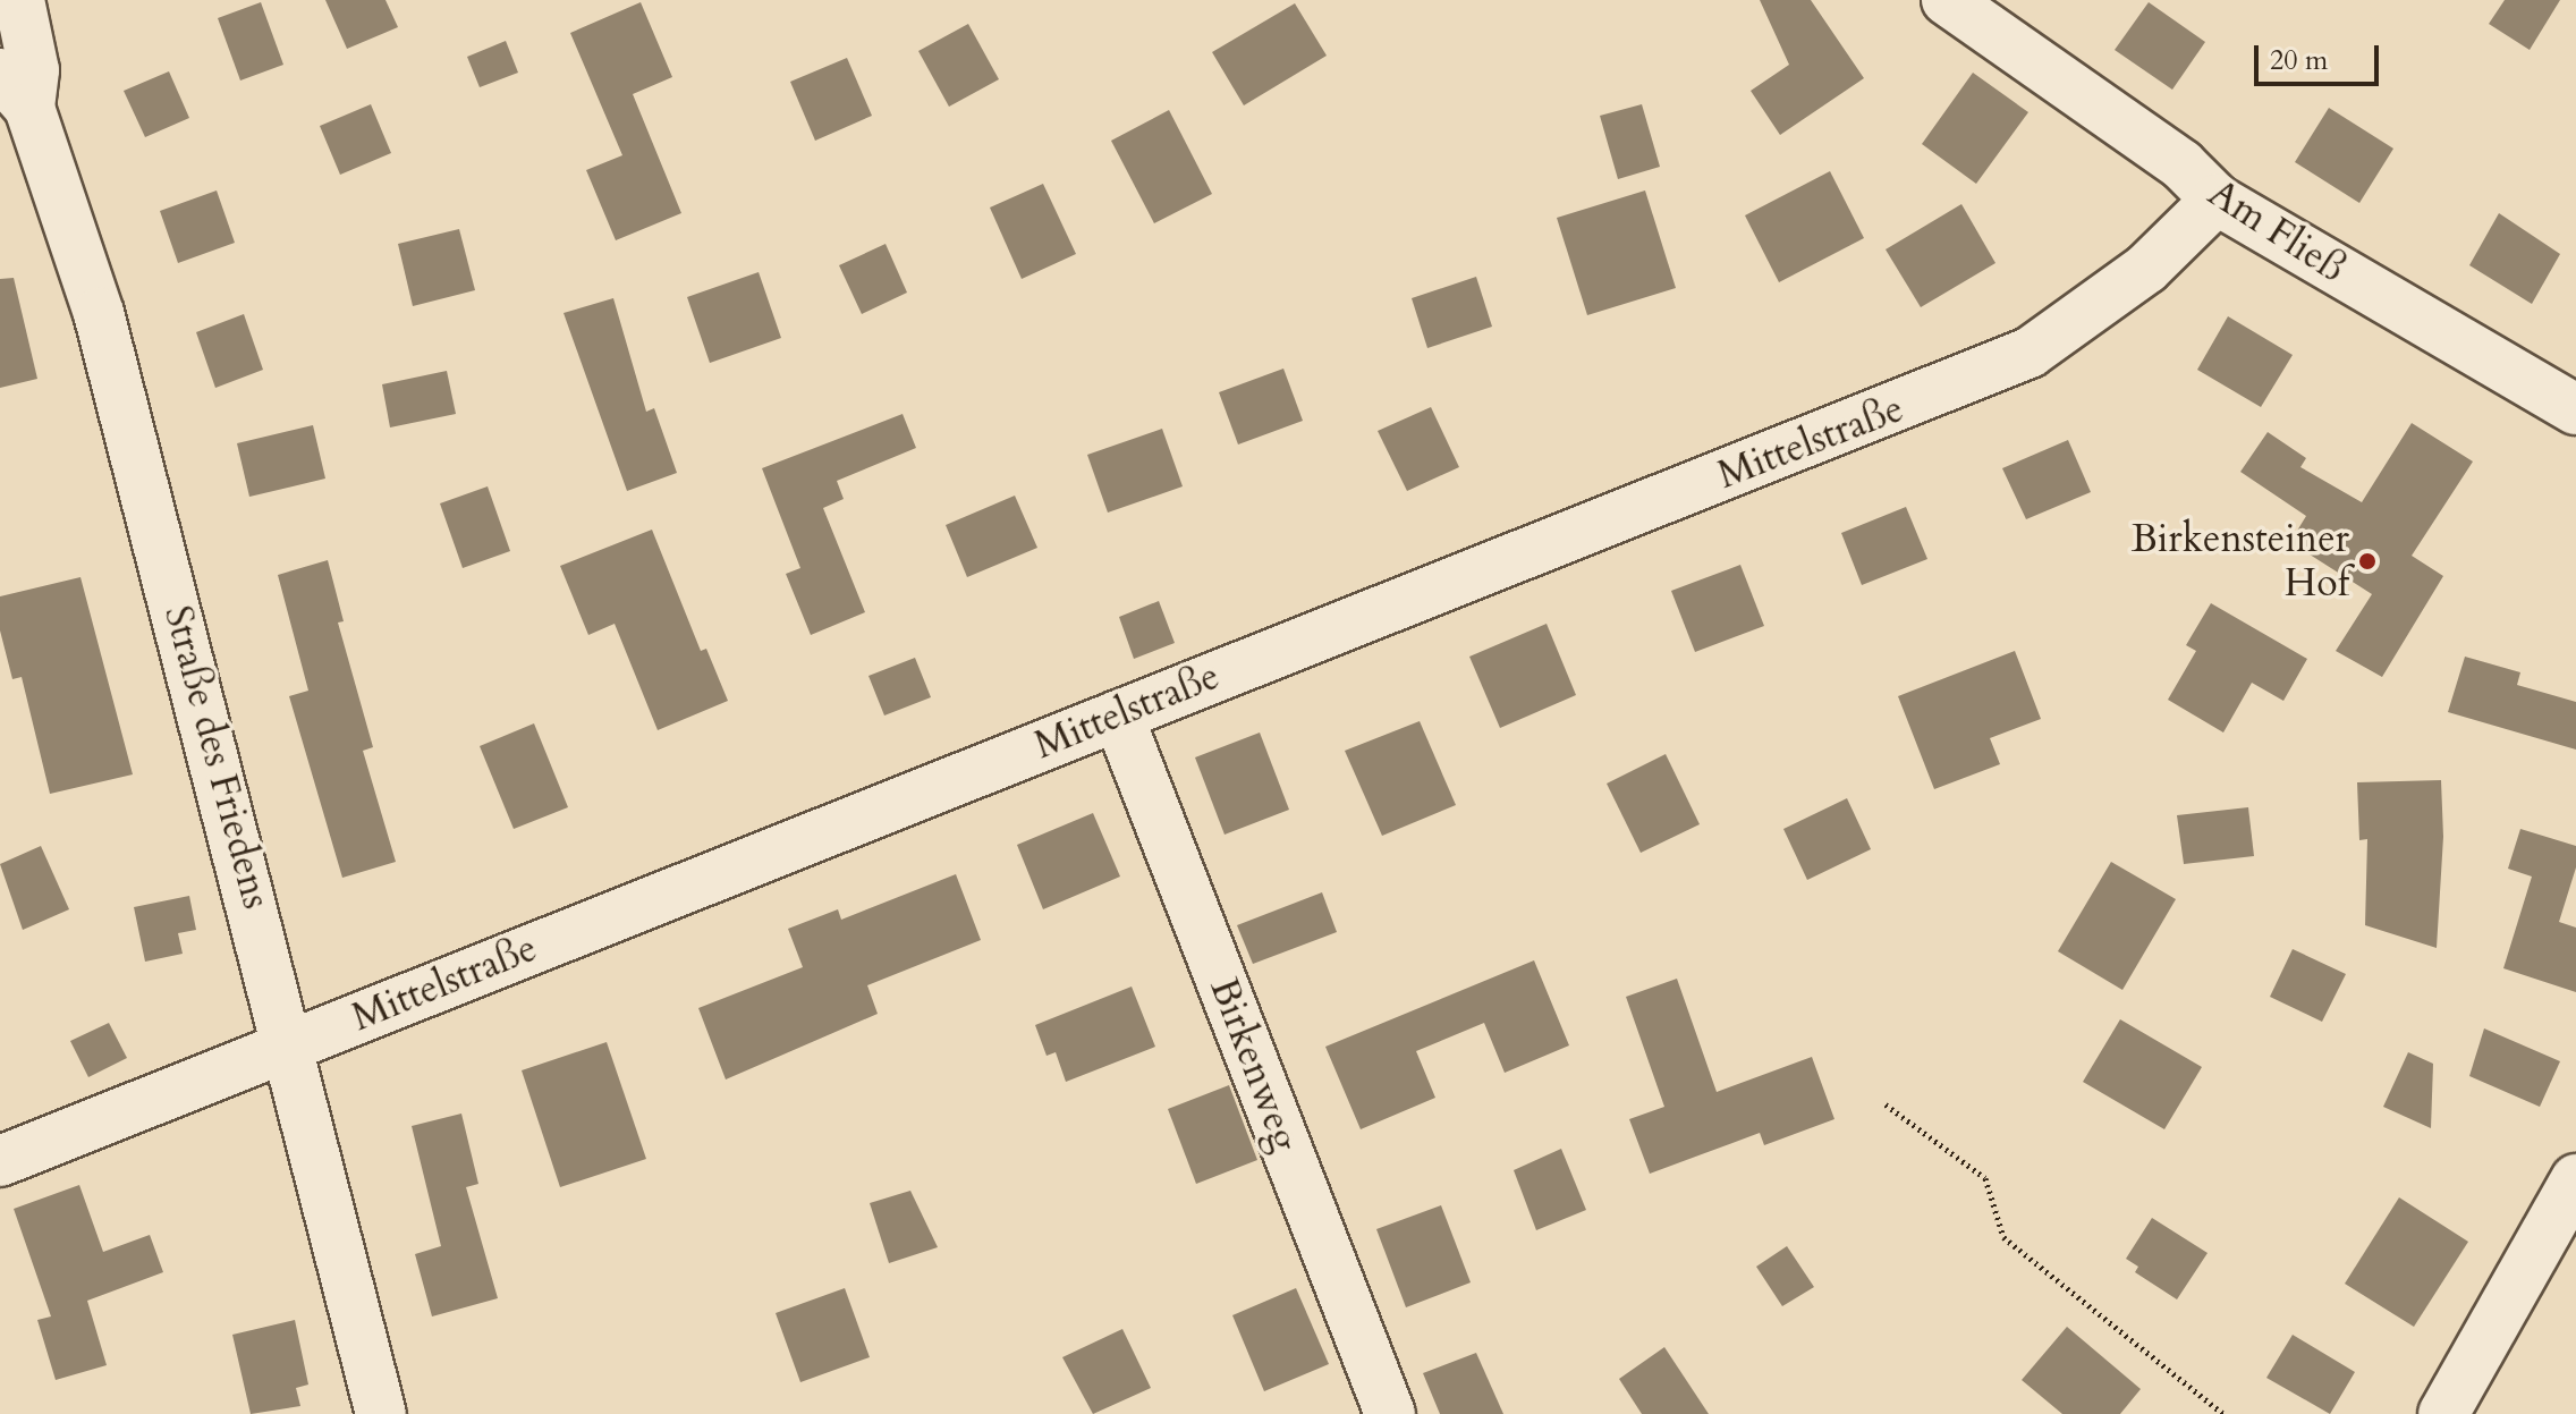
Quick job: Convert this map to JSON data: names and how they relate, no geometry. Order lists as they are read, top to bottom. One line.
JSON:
{"streets":{"street":["Am Fließ","Mittelstraße","Straße des Friedens","Birkenweg"]},"crossings":[["Am Fließ","Mittelstraße"],["Mittelstraße","Straße des Friedens"],["Mittelstraße","Birkenweg"]],"places":["Birkensteiner Hof"],"scale_bar":"20 m"}
